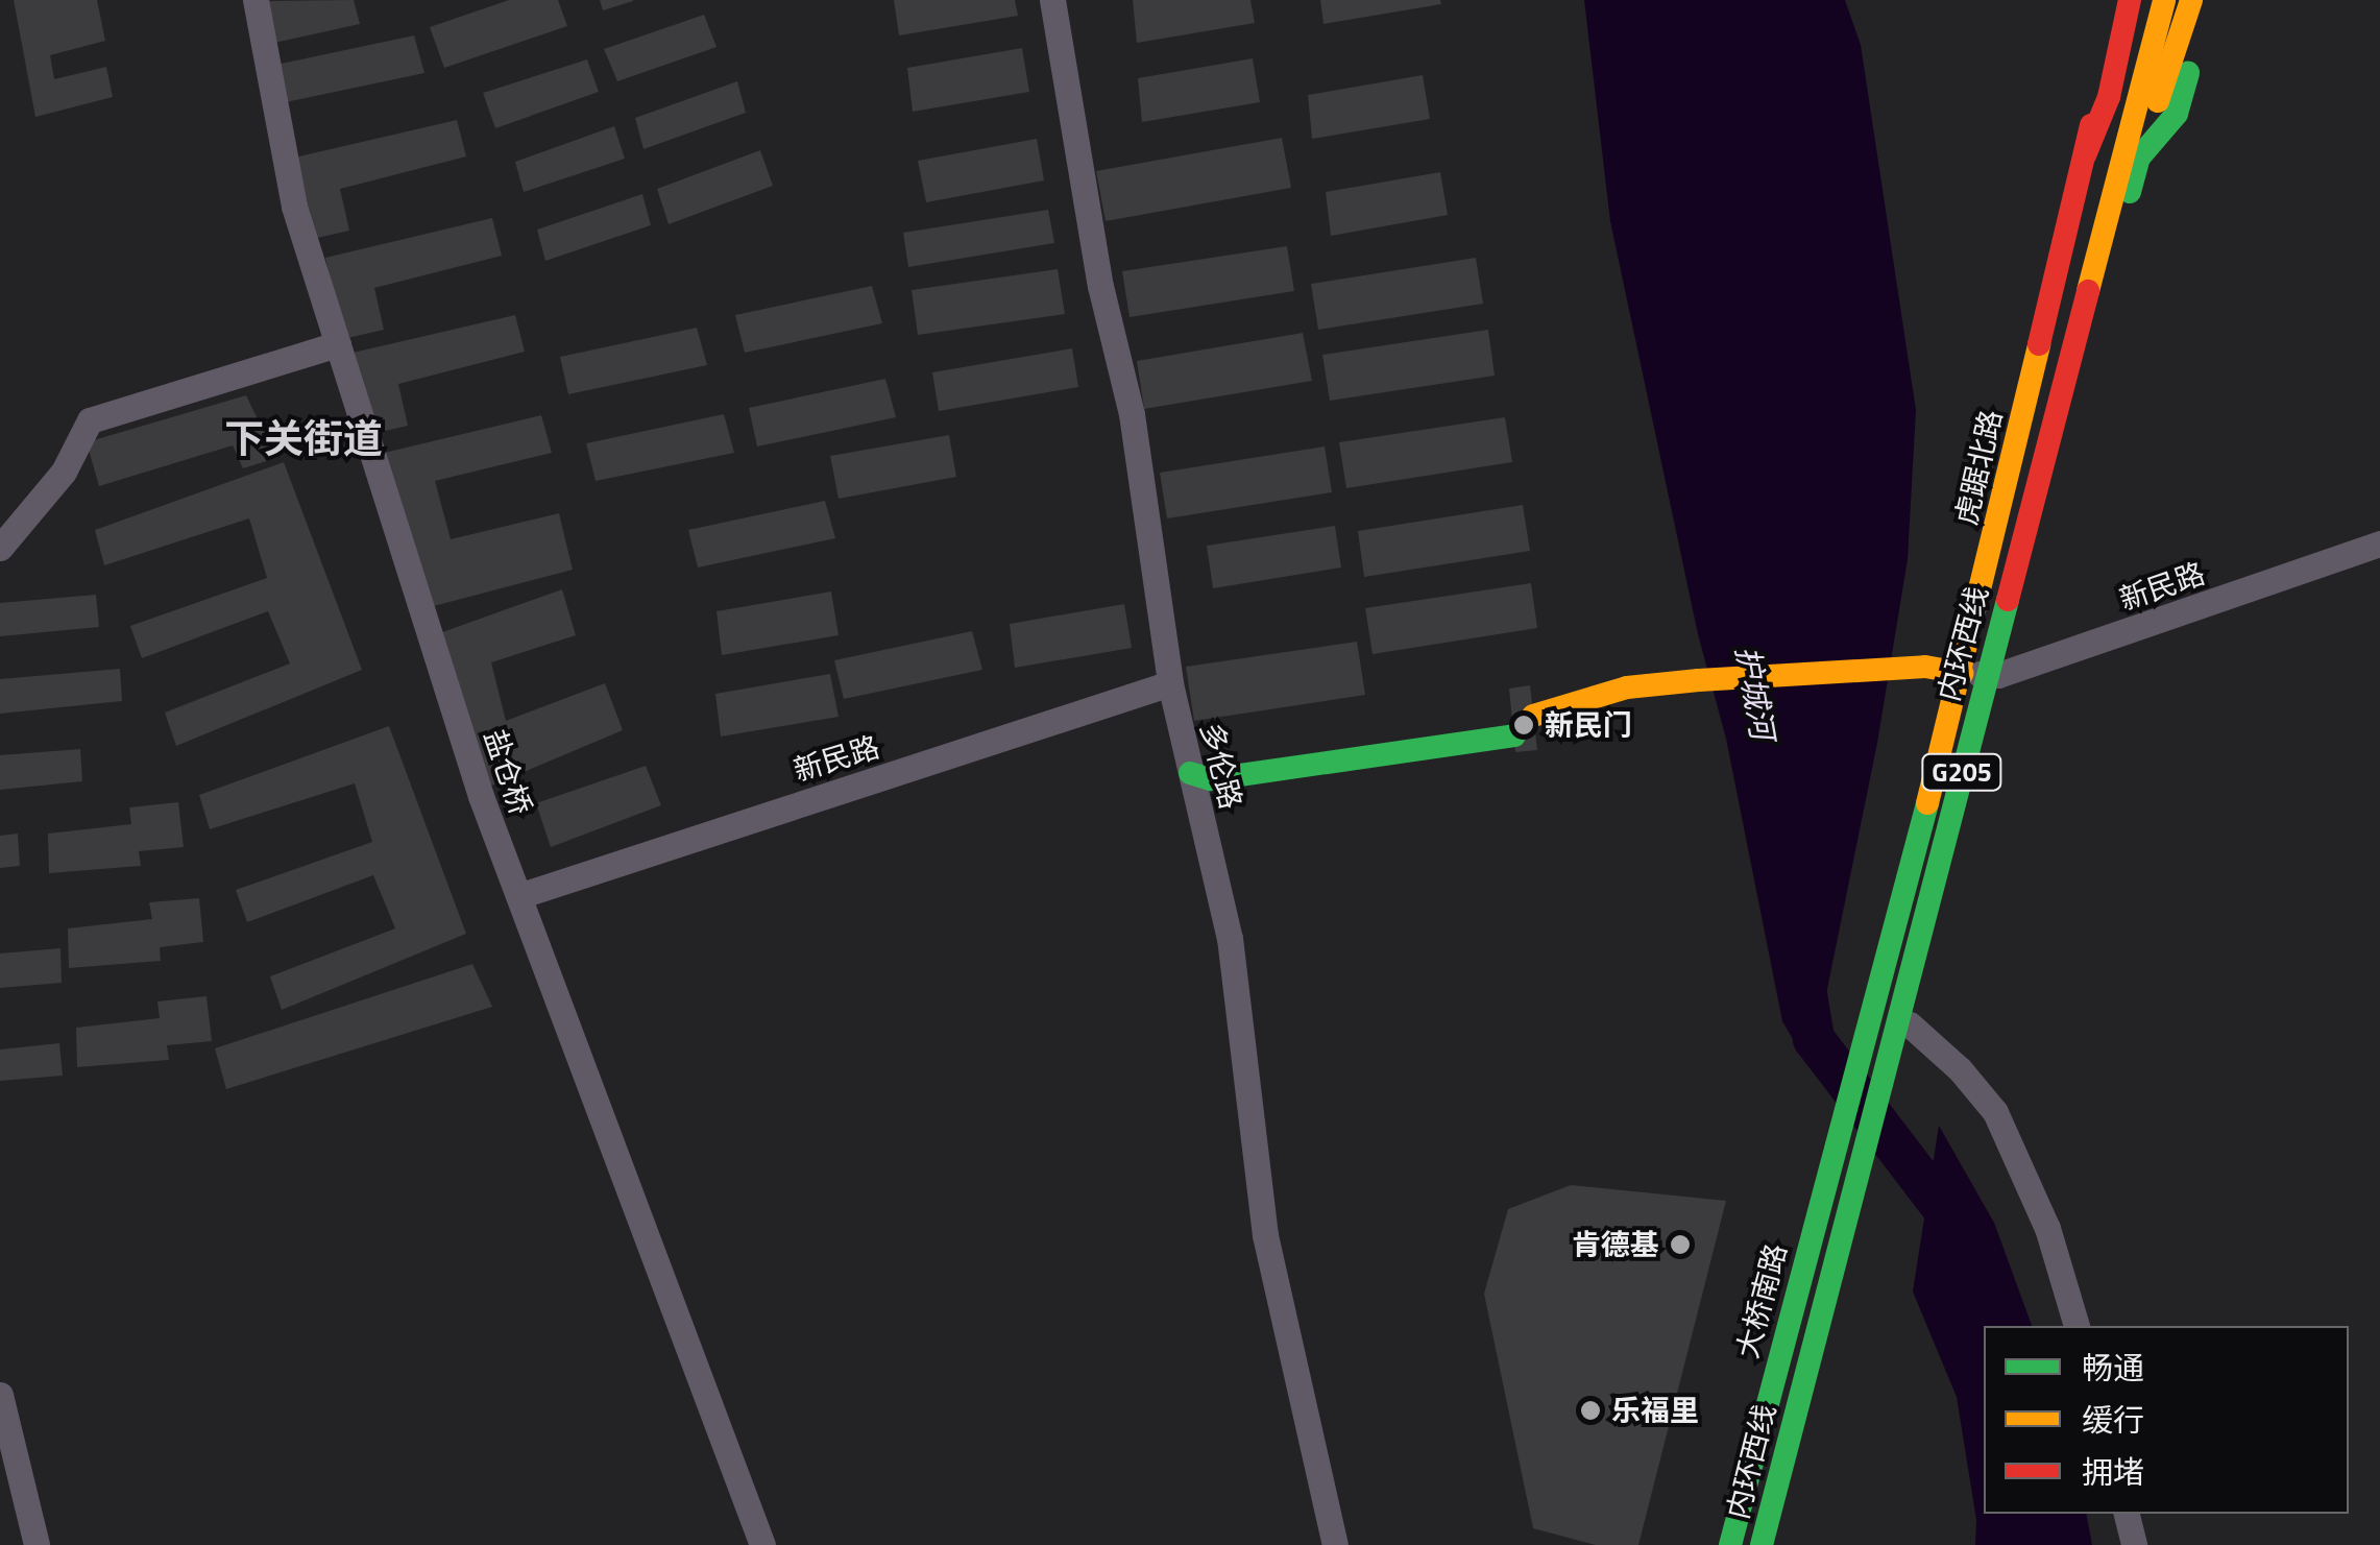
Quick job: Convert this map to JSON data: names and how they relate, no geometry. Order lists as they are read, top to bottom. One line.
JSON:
{"streets":{"main road":["虎踞北路","内环西线","G205","大桥南路"],"street":["新民路","多伦路","盐仓桥"]},"crossings":[["虎踞北路","新民路"],["虎踞北路","大桥南路"],["新民路","多伦路"],["新民路","盐仓桥"]],"districts":["下关街道"],"water":["护城河"],"places":["新民门","肯德基","乐福里"],"legend":["畅通","缓行","拥堵"]}
